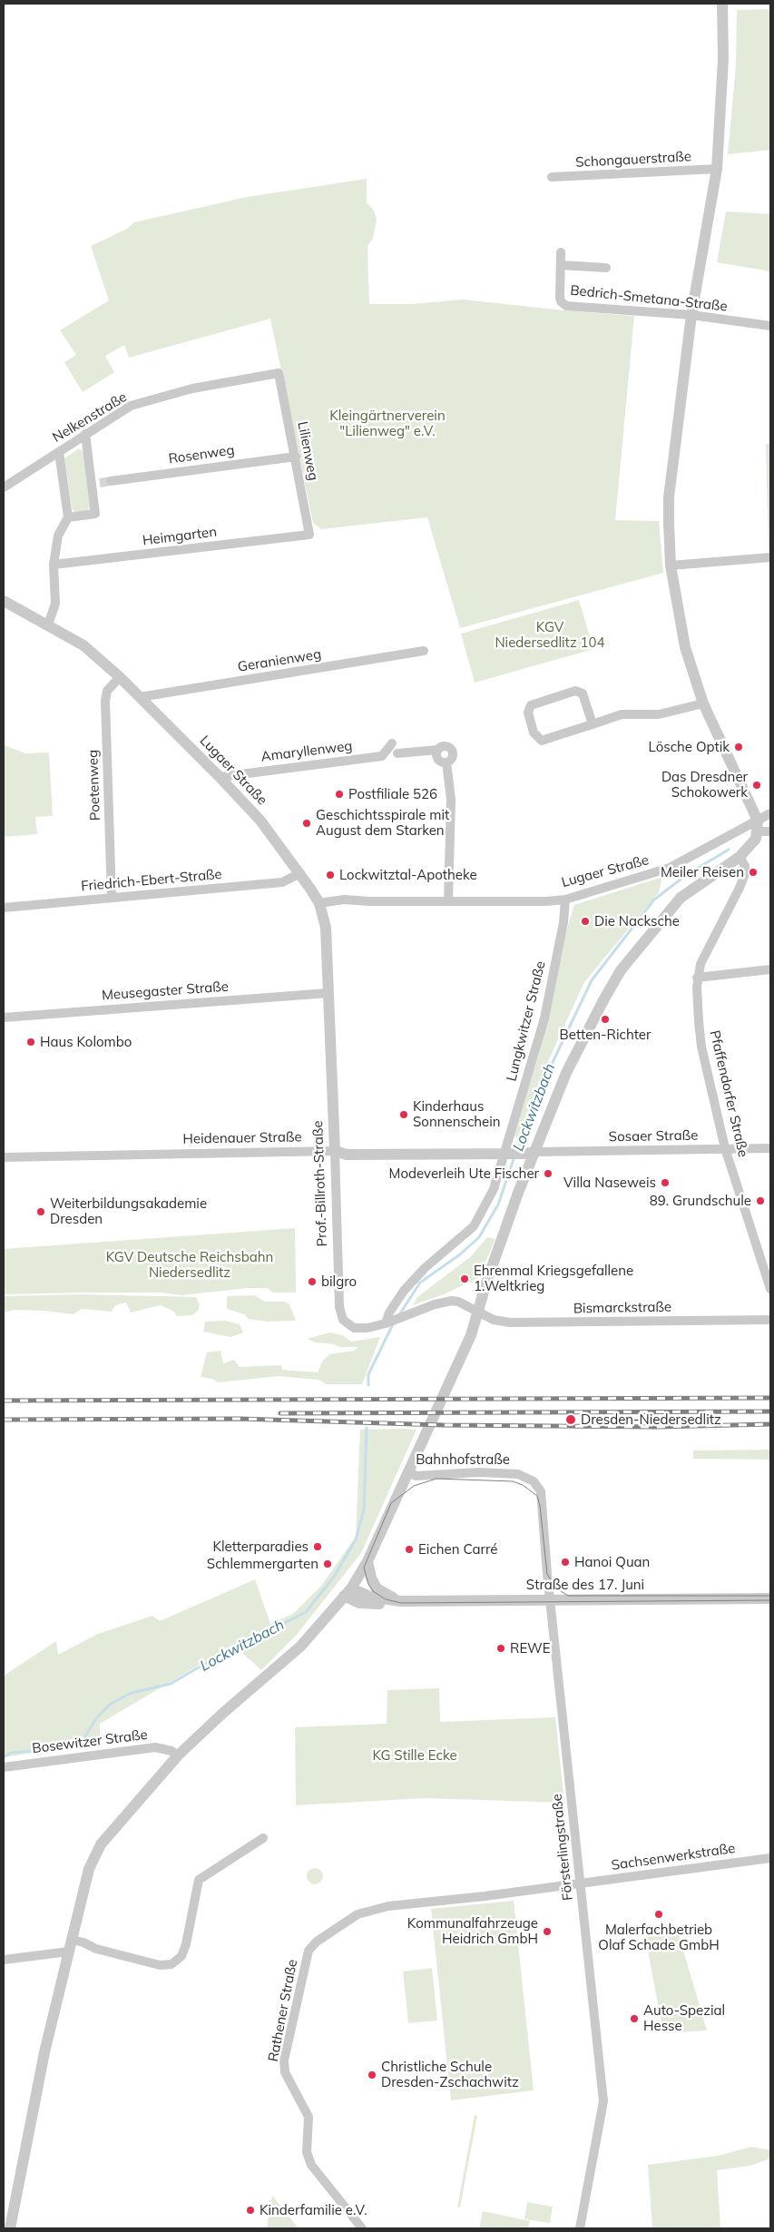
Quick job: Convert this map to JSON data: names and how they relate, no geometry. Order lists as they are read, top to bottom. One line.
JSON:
{"streets":{"street":["Schongauerstraße","Bedrich-Smetana-Straße","Nelkenstraße","Lilienweg","Rosenweg","Heimgarten","Geranienweg","Amaryllenweg","Lugaer Straße","Poetenweg","Friedrich-Ebert-Straße","Meusegaster Straße","Lungkwitzer Straße","Pfaffendorfer Straße","Sosaer Straße","Heidenauer Straße","Prof.-Billroth-Straße","Bismarckstraße","Bahnhofstraße","Straße des 17. Juni","Bosewitzer Straße","Försterlingstraße","Sachsenwerkstraße","Rathener Straße"]},"crossings":[["Nelkenstraße","Lilienweg"],["Lilienweg","Rosenweg"],["Lilienweg","Heimgarten"],["Geranienweg","Lugaer Straße"],["Amaryllenweg","Lugaer Straße"],["Lugaer Straße","Poetenweg"],["Lugaer Straße","Friedrich-Ebert-Straße"],["Lugaer Straße","Lungkwitzer Straße"],["Lugaer Straße","Prof.-Billroth-Straße"],["Poetenweg","Friedrich-Ebert-Straße"],["Meusegaster Straße","Prof.-Billroth-Straße"],["Lungkwitzer Straße","Heidenauer Straße"],["Lungkwitzer Straße","Prof.-Billroth-Straße"],["Pfaffendorfer Straße","Sosaer Straße"],["Sosaer Straße","Heidenauer Straße"],["Heidenauer Straße","Prof.-Billroth-Straße"],["Prof.-Billroth-Straße","Bismarckstraße"],["Bahnhofstraße","Försterlingstraße"],["Straße des 17. Juni","Försterlingstraße"],["Försterlingstraße","Sachsenwerkstraße"],["Försterlingstraße","Rathener Straße"],["Sachsenwerkstraße","Rathener Straße"]],"water":["Lockwitzbach"],"parks":["Kleingärtnerverein \"Lilienweg\" e.V.","KGV Niedersedlitz 104","KGV Deutsche Reichsbahn Niedersedlitz","KG Stille Ecke"],"places":["Lösche Optik","Das Dresdner Schokowerk","Postfiliale 526","Geschichtsspirale mit August dem Starken","Meiler Reisen","Lockwitztal-Apotheke","Die Nacksche","Betten-Richter","Haus Kolombo","Kinderhaus Sonnenschein","Modeverleih Ute Fischer","Villa Naseweis","89. Grundschule","Weiterbildungsakademie Dresden","Ehrenmal Kriegsgefallene 1.Weltkrieg","bilgro","Dresden-Niedersedlitz","Kletterparadies","Eichen Carré","Hanoi Quan","Schlemmergarten","REWE","Malerfachbetrieb Olaf Schade GmbH","Kommunalfahrzeuge Heidrich GmbH","Auto-Spezial Hesse","Christliche Schule Dresden-Zschachwitz","Kinderfamilie e.V."]}
